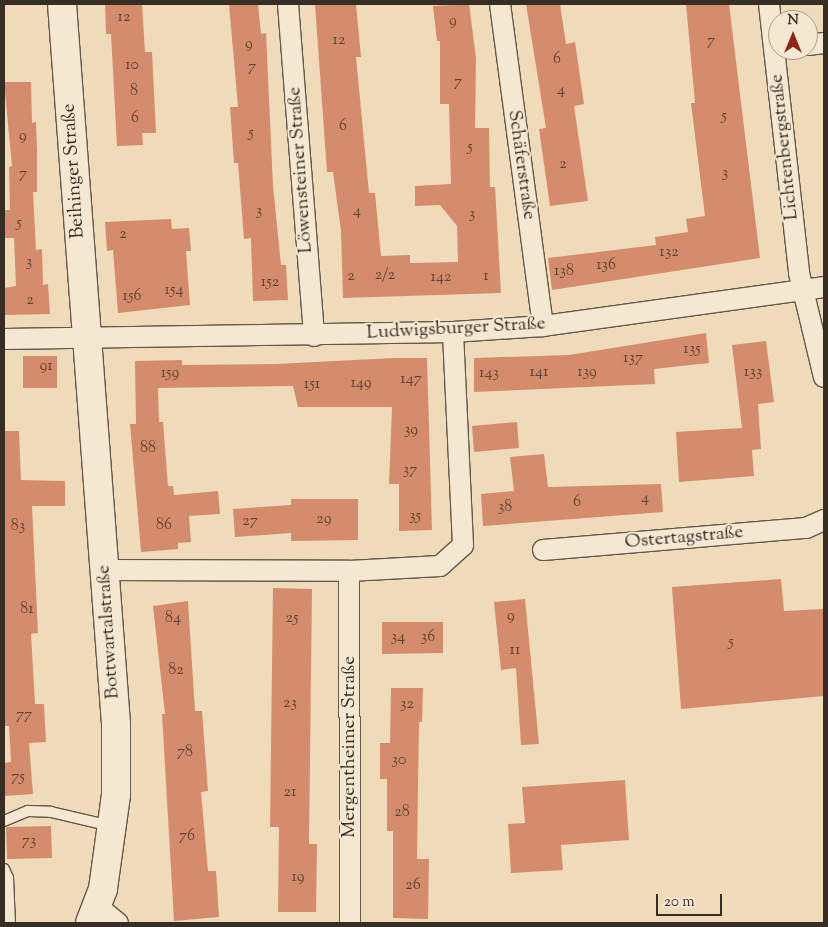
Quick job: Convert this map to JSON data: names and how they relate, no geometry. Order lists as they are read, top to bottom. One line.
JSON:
{"streets":{"main road":["Beihinger Straße","Bottwartalstraße"],"street":["Lichtenbergstraße","Schäferstraße","Löwensteiner Straße","Ludwigsburger Straße","Ostertagstraße","Mergentheimer Straße"]},"crossings":[["Lichtenbergstraße","Ludwigsburger Straße"],["Schäferstraße","Ludwigsburger Straße"],["Löwensteiner Straße","Ludwigsburger Straße"],["Beihinger Straße","Ludwigsburger Straße"],["Beihinger Straße","Bottwartalstraße"],["Ludwigsburger Straße","Bottwartalstraße"]],"house_numbers":["12","9","12","7","9","6","10","7","7","4","8","5","6","6","5","9","5","2","3","7","3","4","3","5","2","132","3","136","138","2/2","2","1","142","152","154","156","2","135","137","91","141","139","133","159","143","147","149","151","39","88","37","4","6","38","35","29","27","86","83","81","9","84","25","34","36","5","11","82","23","32","77","78","30","75","21","28","76","73","19","26"],"scale_bar":"20 m","north":"top"}
